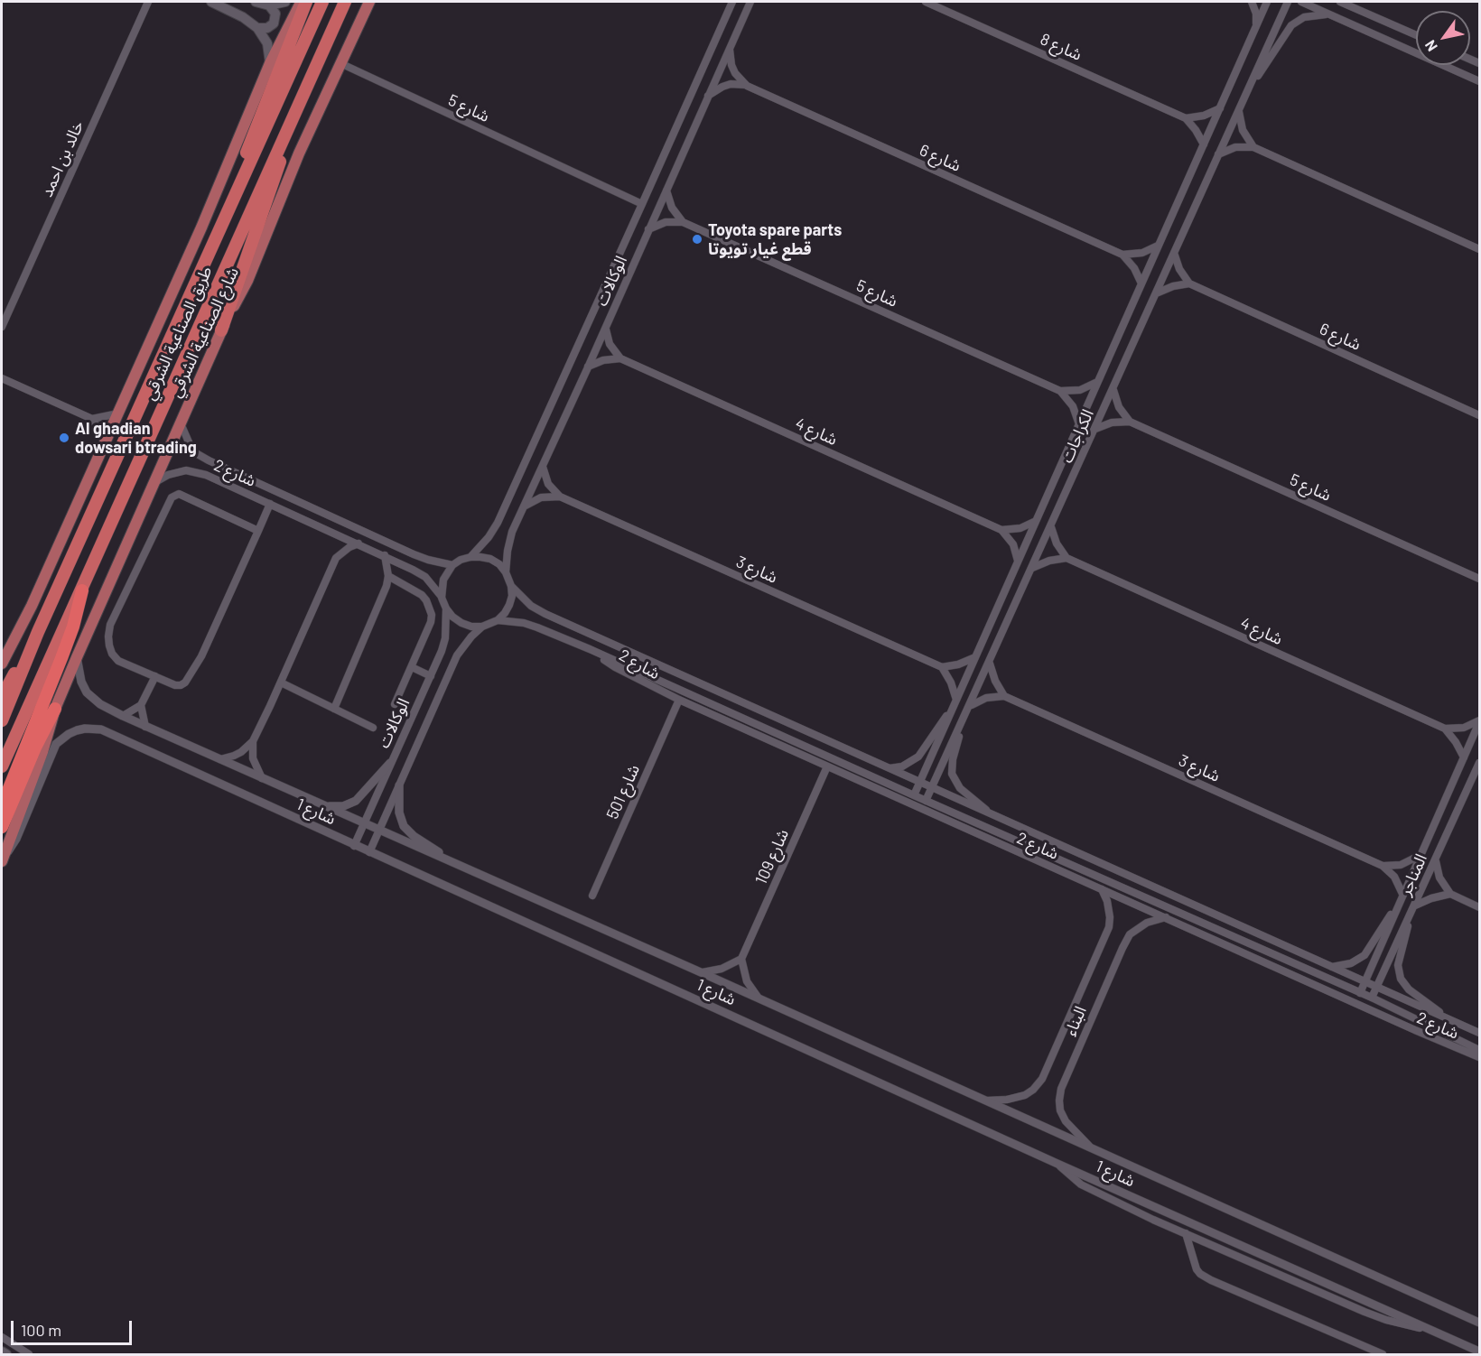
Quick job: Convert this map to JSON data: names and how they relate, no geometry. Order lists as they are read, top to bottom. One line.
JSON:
{"streets":{"highway":["طريق الصناعية الشرقي"],"main road":["شارع الصناعية الشرقي"],"street":["شارع 8","شارع 5","شارع 6","خالد بن احمد","الوكالات","شارع 4","الكراجات","شارع 2","شارع 3","شارع 501","شارع 1","شارع 109","المناجر","البناء"]},"crossings":[["شارع 5","الوكالات"],["شارع 5","شارع الصناعية الشرقي"],["شارع 6","الوكالات"],["الوكالات","شارع 2"],["الوكالات","شارع 1"],["شارع الصناعية الشرقي","شارع 2"],["شارع الصناعية الشرقي","شارع 1"],["الكراجات","شارع 2"],["شارع 2","شارع 501"],["شارع 2","شارع 109"],["شارع 2","المناجر"],["شارع 2","البناء"],["شارع 3","المناجر"],["شارع 1","البناء"]],"places":["Toyota spare parts قطع غيار تويوتا","Al ghadian dowsari btrading"],"scale_bar":"100 m","north":"bottom left"}
